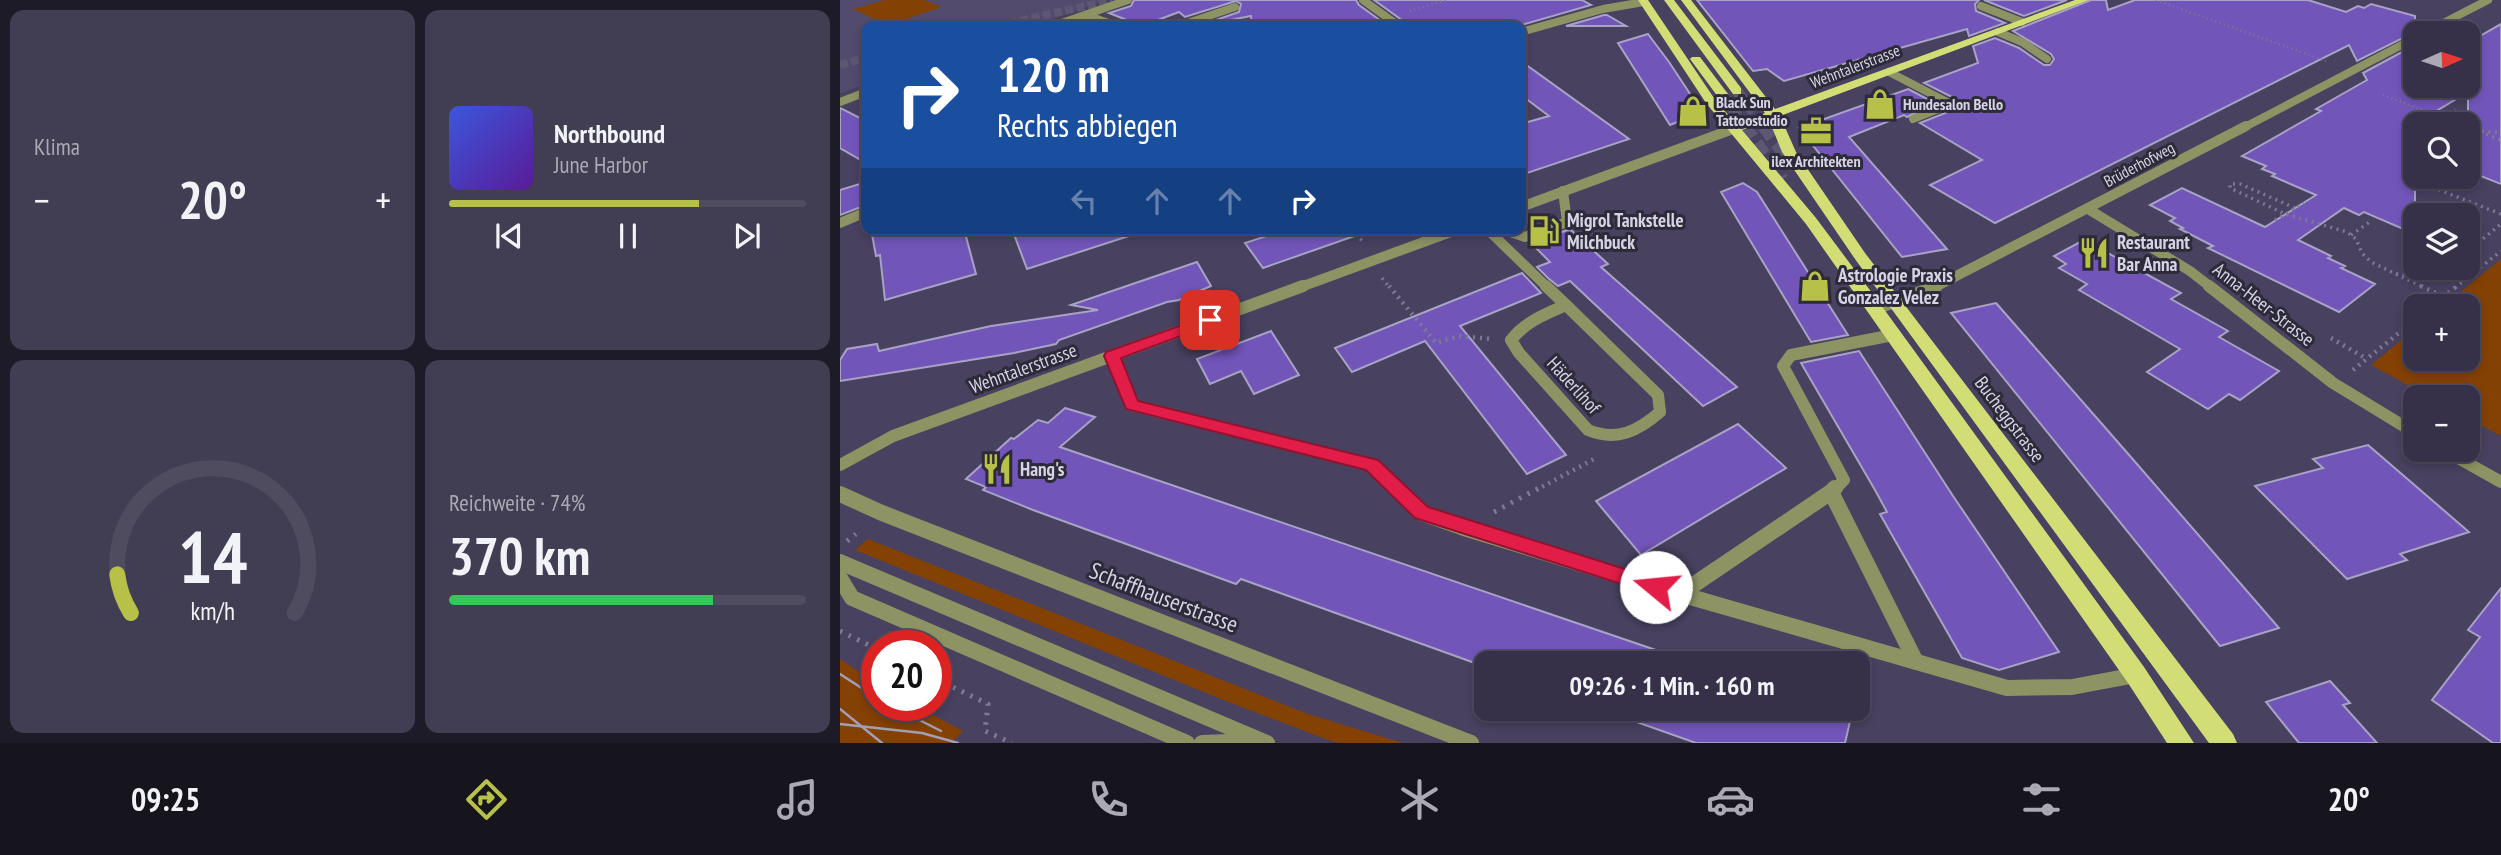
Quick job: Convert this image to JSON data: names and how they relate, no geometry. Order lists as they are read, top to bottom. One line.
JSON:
{"streets":{"main road":["Wehntalerstrasse","Bucheggstrasse"],"street":["Brüderhofweg","Anna-Heer-Strasse","Häderlihof","Schaffhauserstrasse"]},"crossings":[["Wehntalerstrasse","Bucheggstrasse"],["Brüderhofweg","Anna-Heer-Strasse"],["Brüderhofweg","Bucheggstrasse"]],"places":{"shop":["Hundesalon Bello","Black Sun Tattoostudio","Astrologie Praxis Gonzalez Velez"],"office":["ilex Architekten"],"fuel station":["Migrol Tankstelle Milchbuck"],"restaurant":["Restaurant Bar Anna","Hang's"]},"north":"right","page":{"tile":["Klima",["Reichweite · 74%","370 km"]],"map_buttons":["+","−"],"turn":["120 m","Rechts abbiegen"],"song":["Northbound","June Harbor"],"heat":["−","20°","+"],"limit":"20","trip":"09:26 · 1 Min. · 160 m","tabs":["09:25","20°"],"gauge":["14","km/h"]}}
